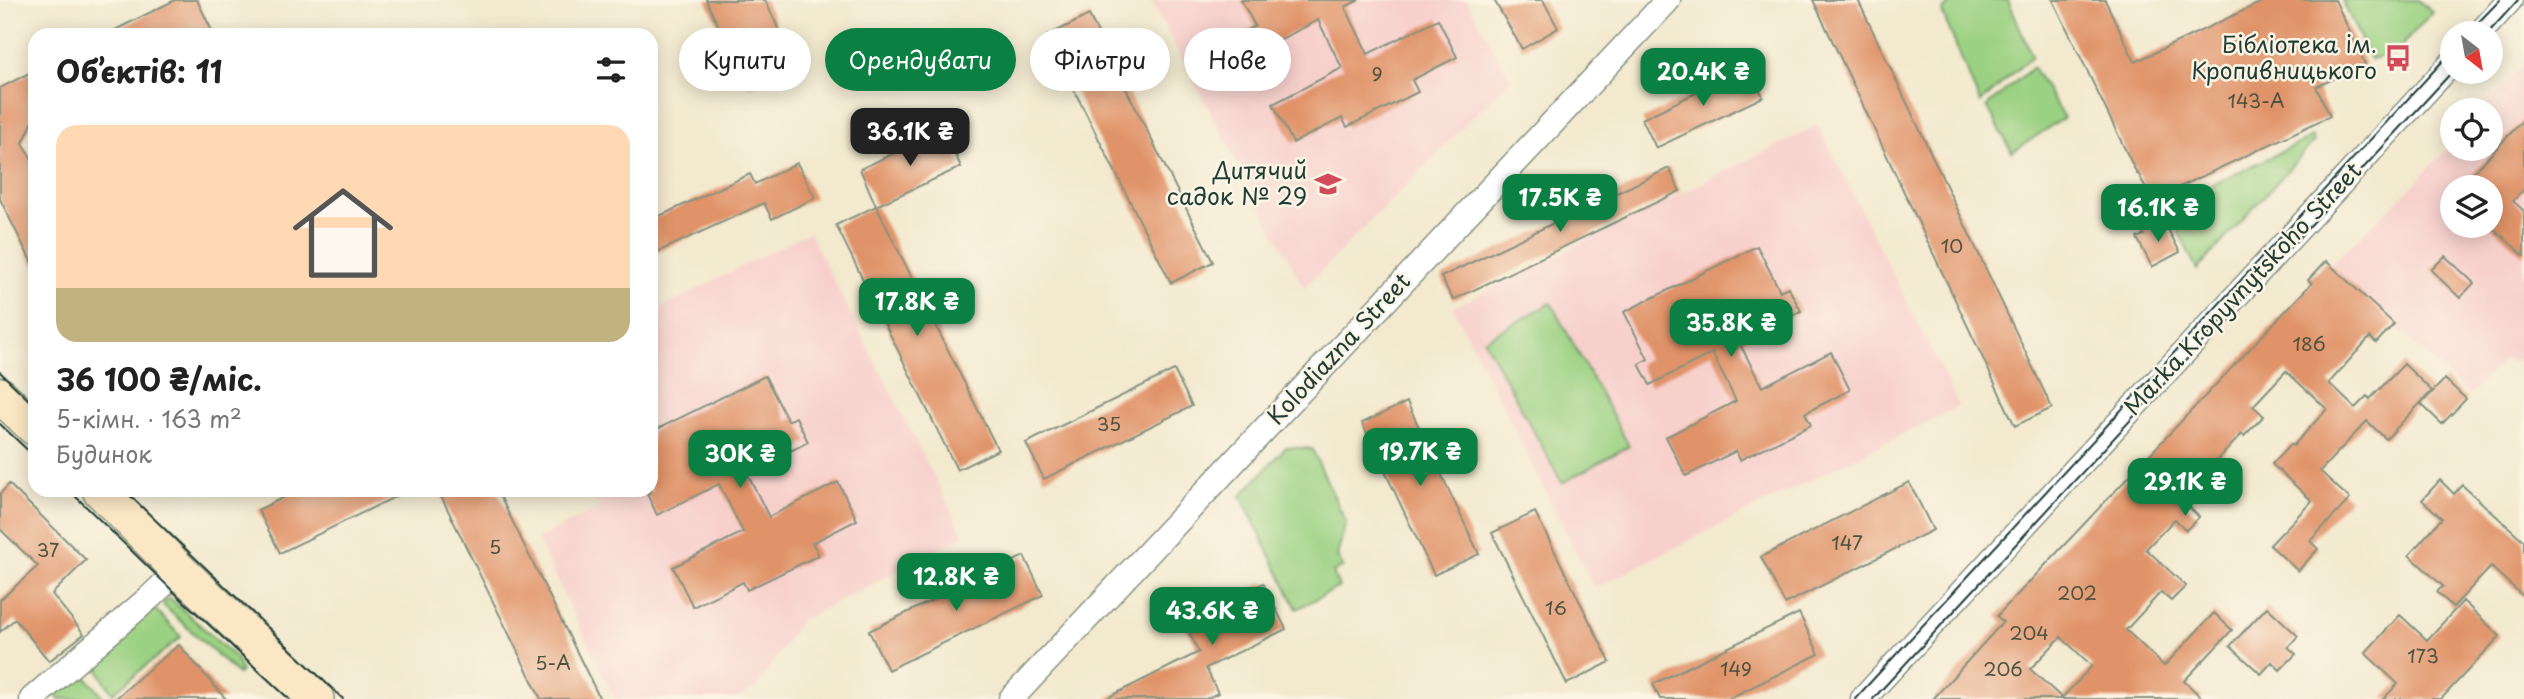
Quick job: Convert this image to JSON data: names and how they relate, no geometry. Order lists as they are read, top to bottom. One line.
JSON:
{"streets":{"street":["Marka Kropyvnytskoho Street","Kolodiazna Street"]},"places":{"bus stop":["Бібліотека ім. Кропивницького"],"school or university":["Дитячий садок № 29"]},"house_numbers":["9","143-А","10","186","35","147","5","37","202","16","204","173","5-А","149","206"],"north":"bottom right","page":{"chip":["Купити","Орендувати","Фільтри","Нове"],"heading":"Об’єктів: 11","price":["20.4K ₴","36.1K ₴","17.5K ₴","16.1K ₴","17.8K ₴","35.8K ₴","19.7K ₴","30K ₴","29.1K ₴","12.8K ₴","43.6K ₴"],"list":[{"name":"36 100 ₴/міс.","note":"5-кімн. · 163 m² · Будинок"}]}}
